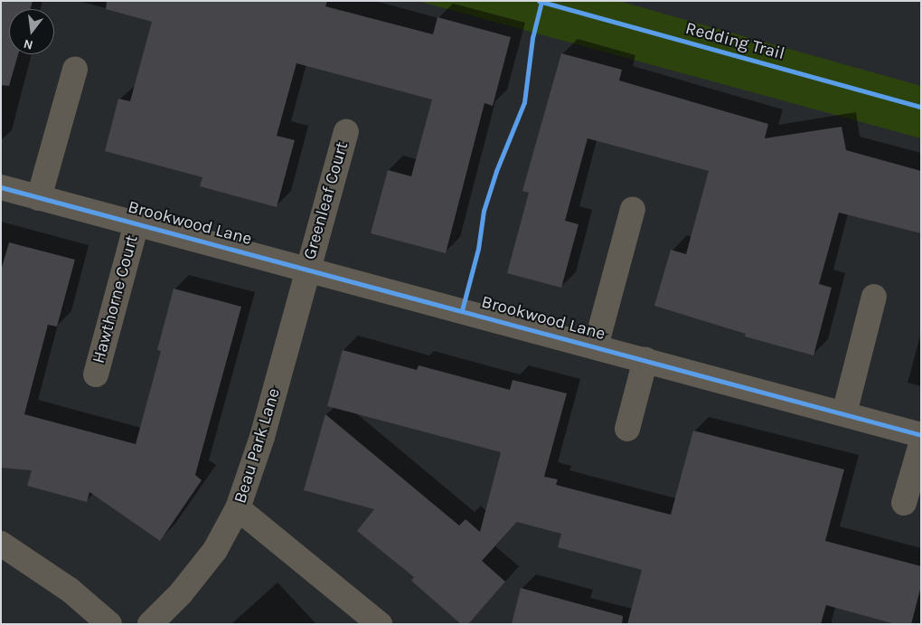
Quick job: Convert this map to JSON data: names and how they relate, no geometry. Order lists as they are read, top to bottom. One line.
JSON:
{"streets":{"street":["Greenleaf Court","Brookwood Lane","Hawthorne Court","Beau Park Lane"],"cycle path":["Redding Trail"]},"crossings":[["Greenleaf Court","Brookwood Lane"],["Greenleaf Court","Beau Park Lane"],["Brookwood Lane","Hawthorne Court"],["Brookwood Lane","Beau Park Lane"]],"north":"bottom"}
